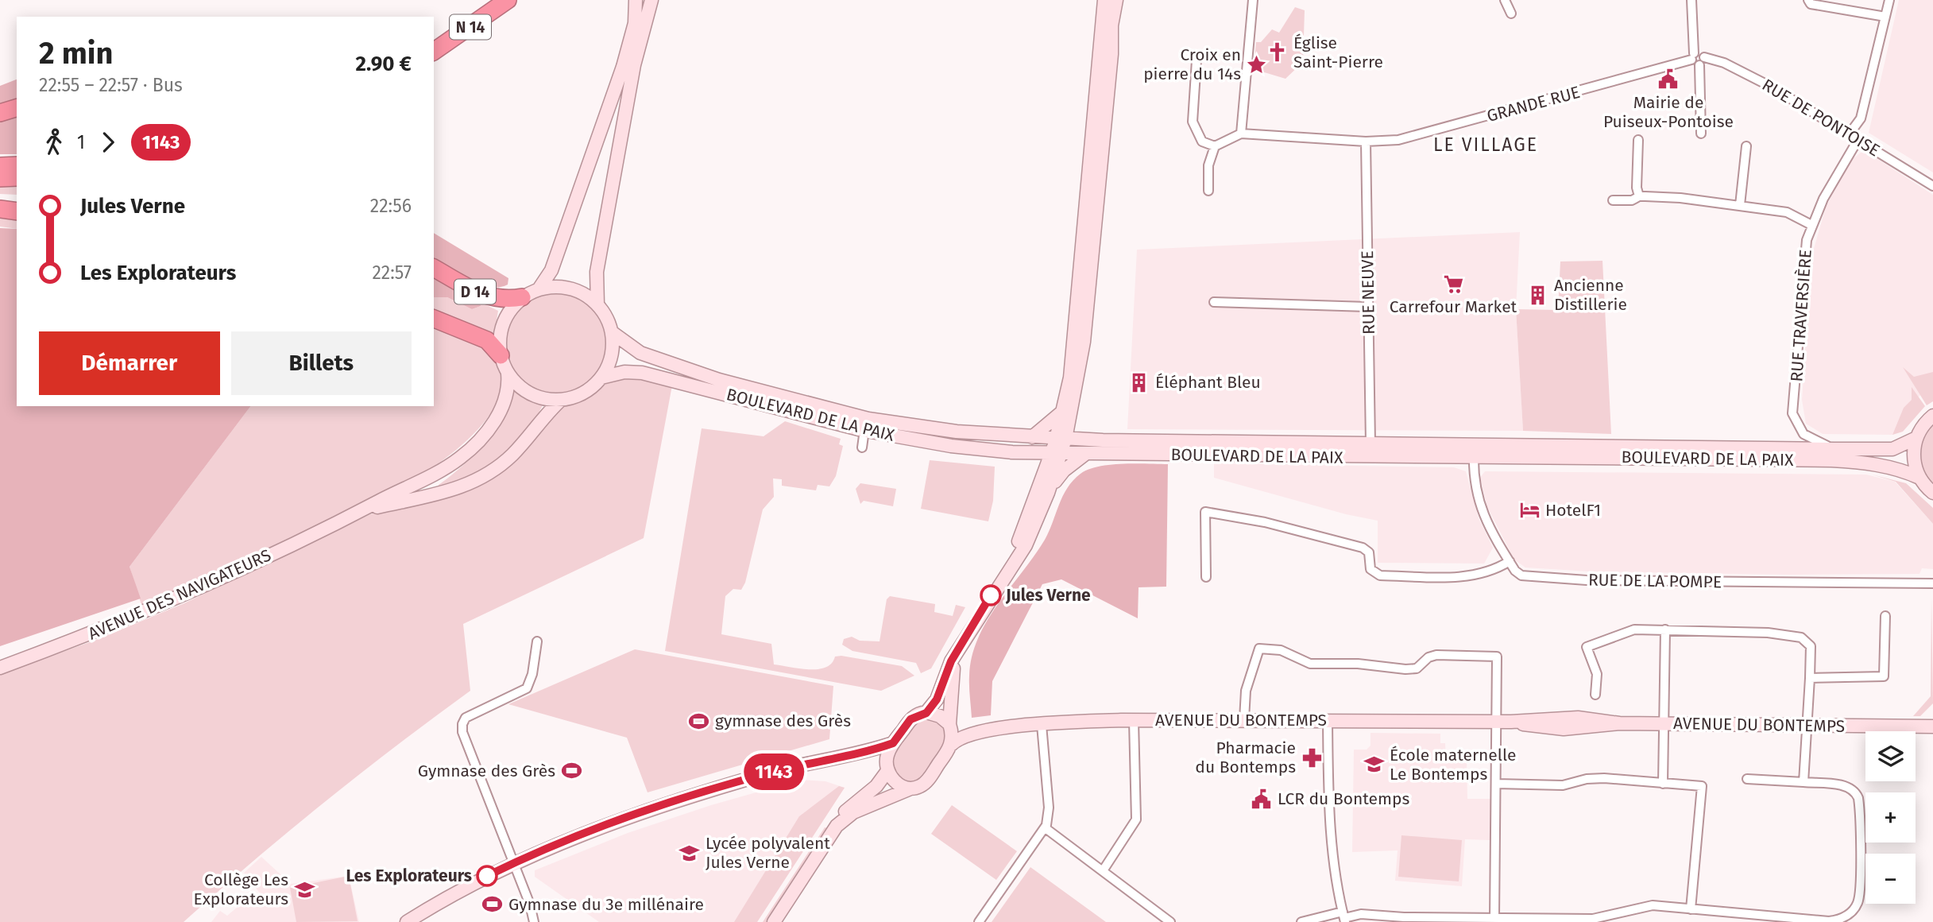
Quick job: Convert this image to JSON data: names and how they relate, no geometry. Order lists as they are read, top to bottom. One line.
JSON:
{"streets":{"highway":["N 14","D 14"],"main road":["BOULEVARD DE LA PAIX","AVENUE DES NAVIGATEURS","AVENUE DU BONTEMPS"],"street":["GRANDE RUE","RUE DE PONTOISE","RUE NEUVE","RUE TRAVERSIÈRE","RUE DE LA POMPE"]},"crossings":[["GRANDE RUE","RUE DE PONTOISE"],["GRANDE RUE","RUE NEUVE"],["RUE DE PONTOISE","RUE TRAVERSIÈRE"],["D 14","BOULEVARD DE LA PAIX"],["D 14","AVENUE DES NAVIGATEURS"],["RUE NEUVE","BOULEVARD DE LA PAIX"],["RUE TRAVERSIÈRE","BOULEVARD DE LA PAIX"],["BOULEVARD DE LA PAIX","RUE DE LA POMPE"],["BOULEVARD DE LA PAIX","AVENUE DES NAVIGATEURS"]],"districts":["LE VILLAGE"],"places":{"church":["Église Saint-Pierre"],"place":["Croix en pierre du 14s"],"public building":["Mairie de Puiseux-Pontoise","LCR du Bontemps"],"supermarket":["Carrefour Market"],"building":["Ancienne Distillerie","Éléphant Bleu"],"hotel":["HotelF1"],"other":["Jules Verne","Les Explorateurs"],"sports":["gymnase des Grès","Gymnase des Grès","Gymnase du 3e millénaire"],"pharmacy":["Pharmacie du Bontemps"],"school or university":["École maternelle Le Bontemps","Lycée polyvalent Jules Verne","Collège Les Explorateurs"]},"lines":["bus line 1143"],"page":{"on_map":"1143","heading":["2 min","22:55 – 22:57 · Bus","2.90 €"],"legs":["1","1143"],"list":[{"name":"Jules Verne","value":"22:56"},{"name":"Les Explorateurs","value":"22:57"}],"buttons":["Démarrer","Billets"],"map_buttons":["+","−"]}}
